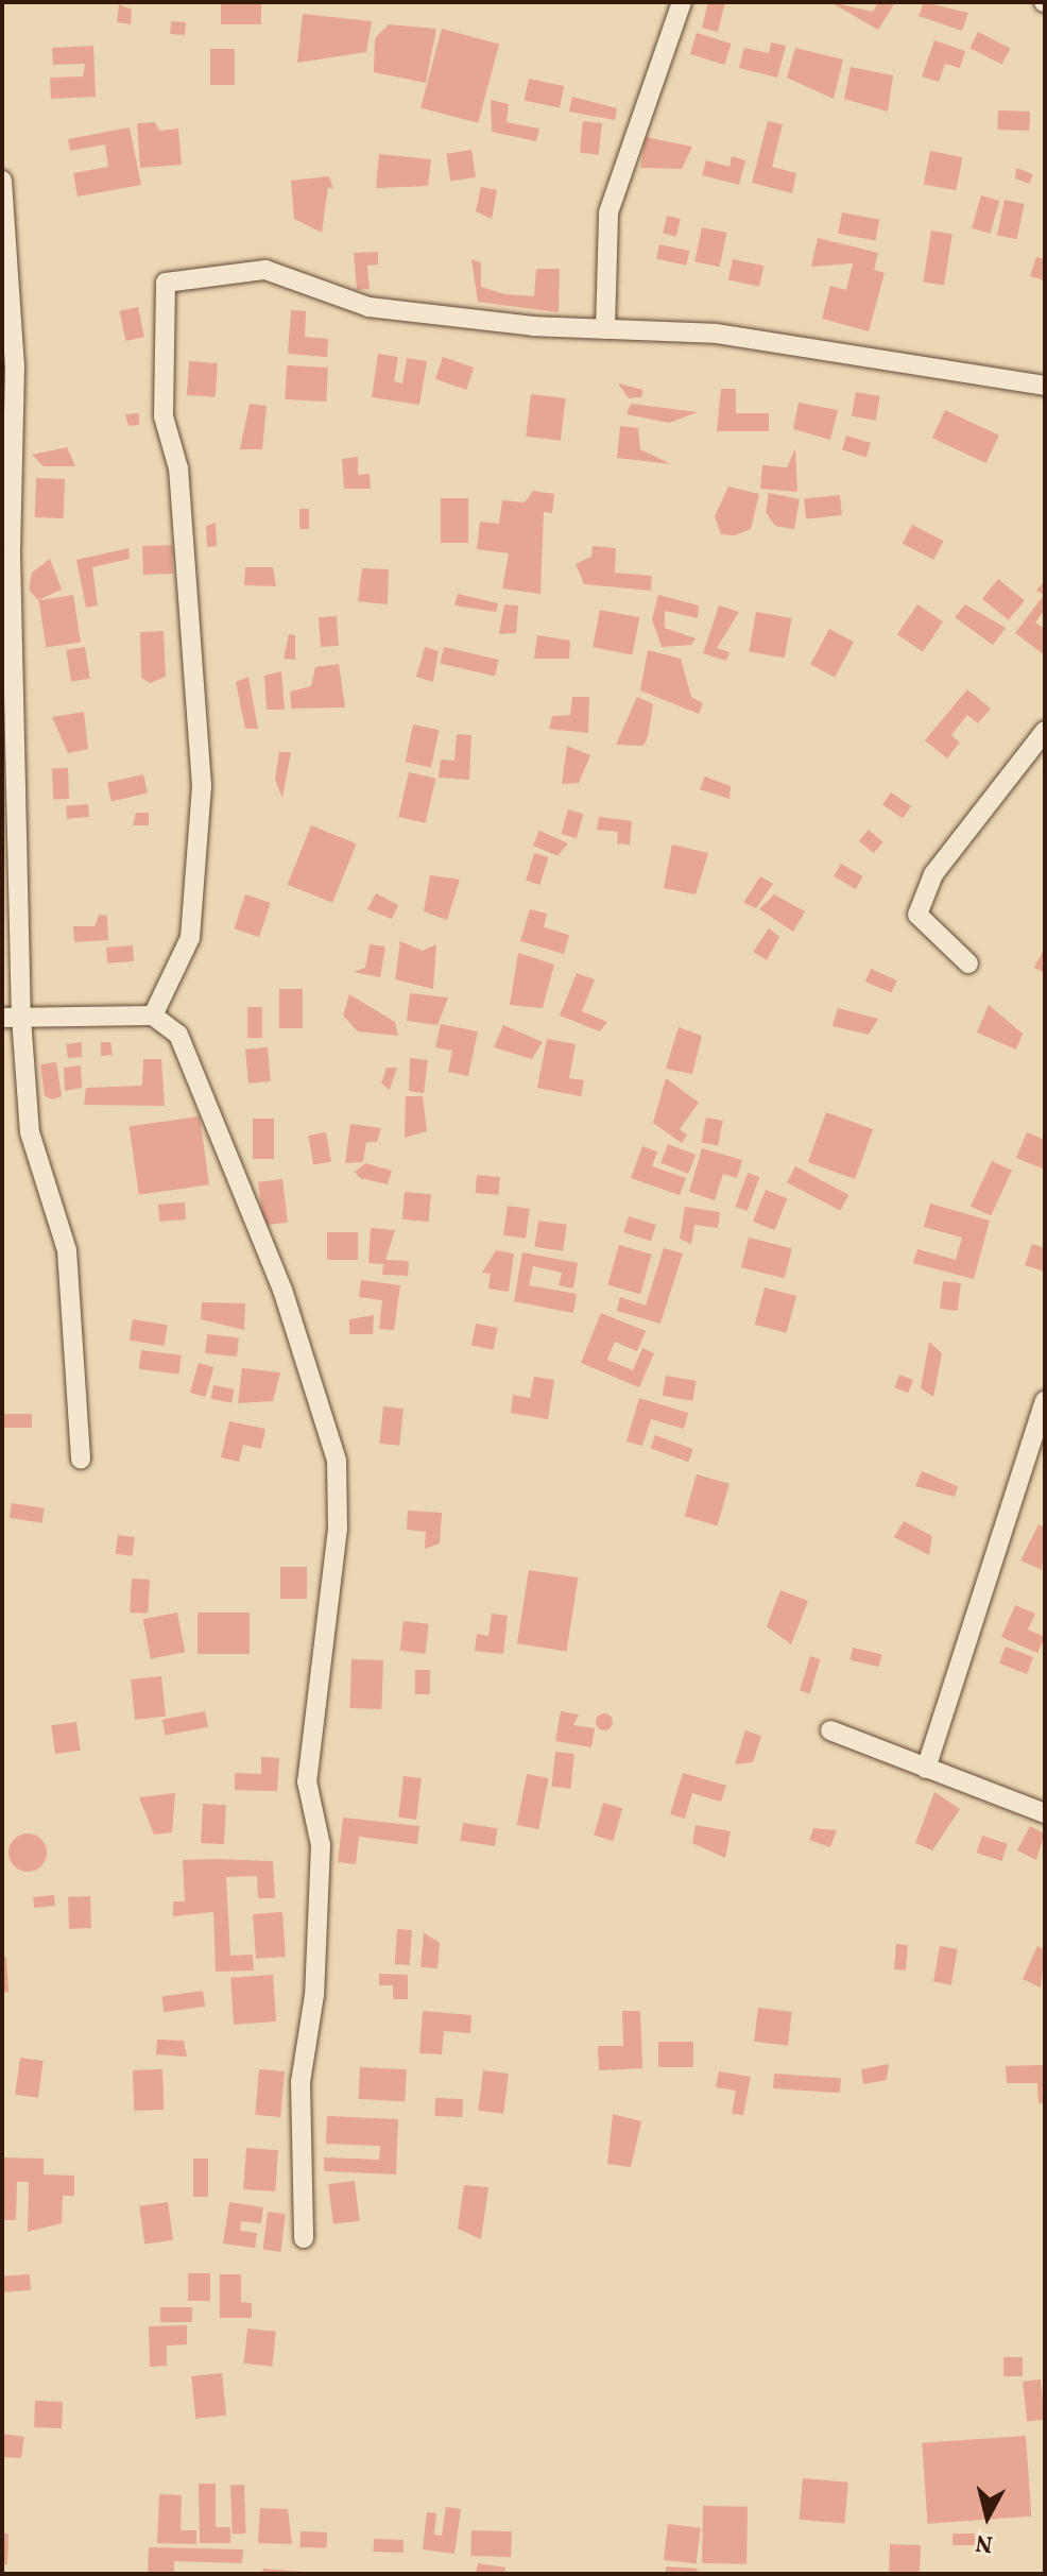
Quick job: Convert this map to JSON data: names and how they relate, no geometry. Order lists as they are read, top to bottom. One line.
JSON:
{"north":"bottom"}
